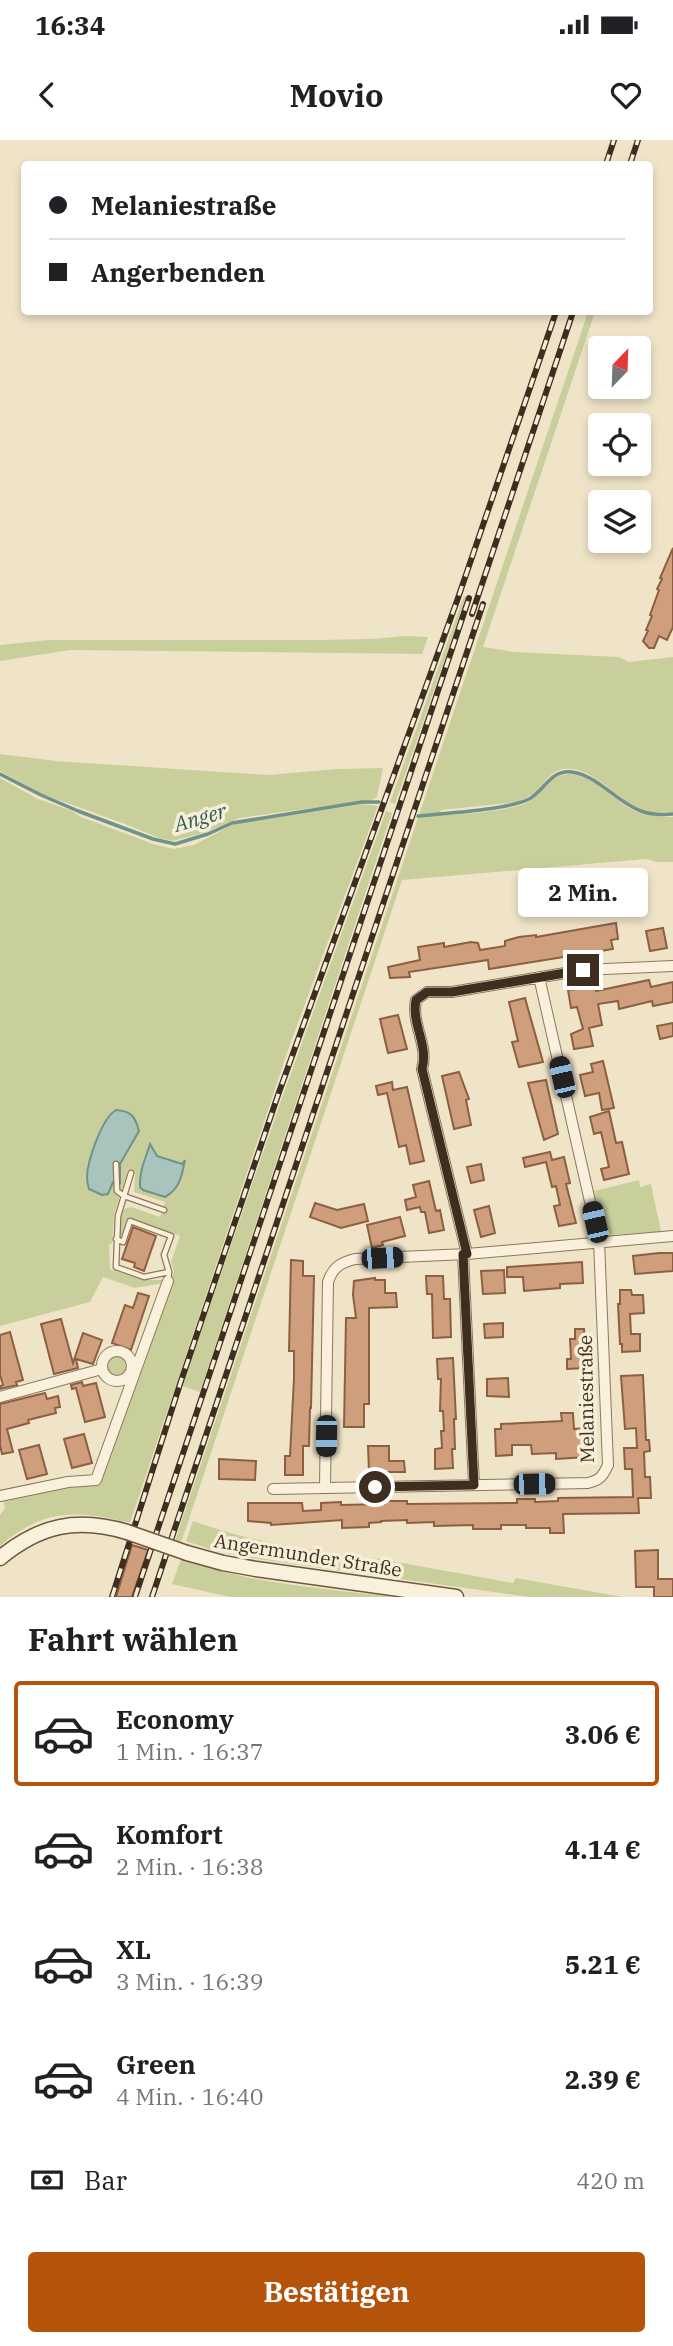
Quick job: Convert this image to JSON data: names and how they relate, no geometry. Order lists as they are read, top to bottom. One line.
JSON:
{"streets":{"main road":["Angermunder Straße"],"street":["Melaniestraße"]},"water":["Anger"],"north":"top right","page":{"status":"16:34","header":"Movio","banner":["Melaniestraße","Angerbenden"],"bubble":"2 Min.","heading":"Fahrt wählen","list":[{"name":"Economy","note":"1 Min. · 16:37","value":"3.06 €"},{"name":"Komfort","note":"2 Min. · 16:38","value":"4.14 €"},{"name":"XL","note":"3 Min. · 16:39","value":"5.21 €"},{"name":"Green","note":"4 Min. · 16:40","value":"2.39 €"}],"pay":["Bar","420 m"],"buttons":"Bestätigen"}}
